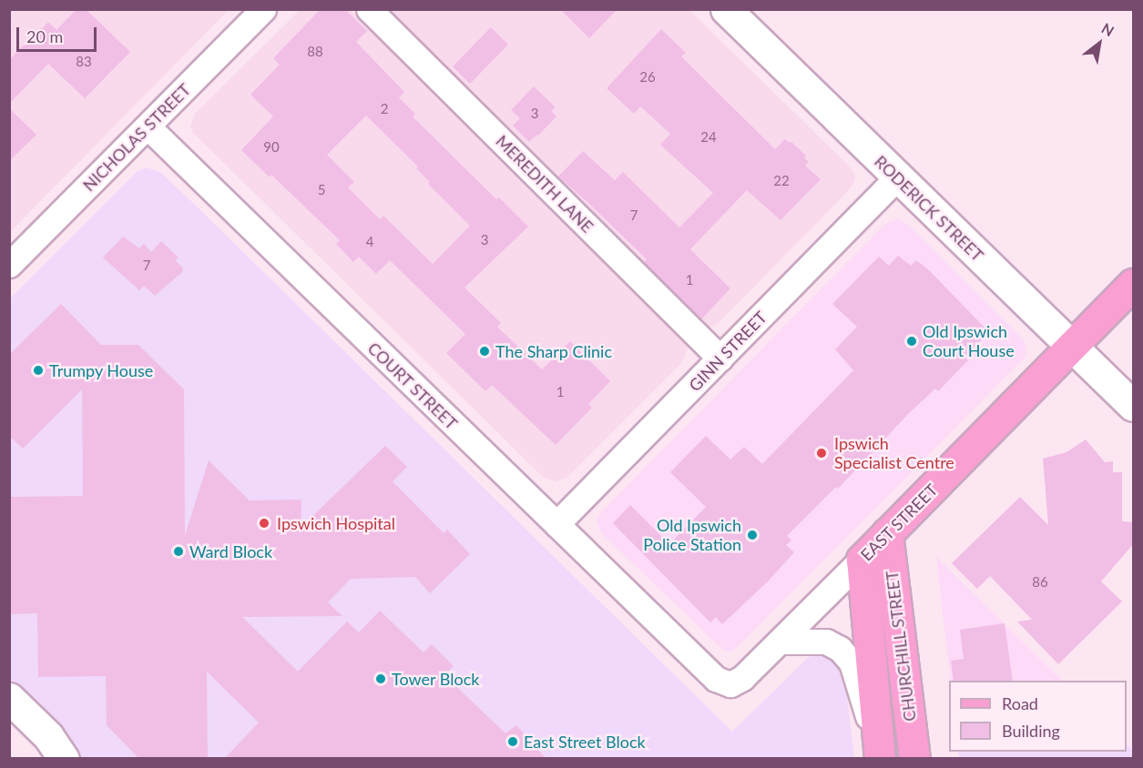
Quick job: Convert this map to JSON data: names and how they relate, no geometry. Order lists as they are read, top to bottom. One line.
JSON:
{"streets":{"main road":["EAST STREET","CHURCHILL STREET"],"street":["NICHOLAS STREET","MEREDITH LANE","RODERICK STREET","GINN STREET","COURT STREET"]},"crossings":[["NICHOLAS STREET","COURT STREET"],["MEREDITH LANE","GINN STREET"],["RODERICK STREET","GINN STREET"],["RODERICK STREET","EAST STREET"],["GINN STREET","COURT STREET"],["COURT STREET","EAST STREET"],["EAST STREET","CHURCHILL STREET"]],"places":["Old Ipswich Court House","The Sharp Clinic","Trumpy House","Ipswich Specialist Centre","Ipswich Hospital","Old Ipswich Police Station","Ward Block","Tower Block","East Street Block"],"house_numbers":["88","83","26","2","3","24","90","22","5","7","3","4","7","1","1","86"],"legend":["Road","Building"],"scale_bar":"20 m","north":"top right"}
